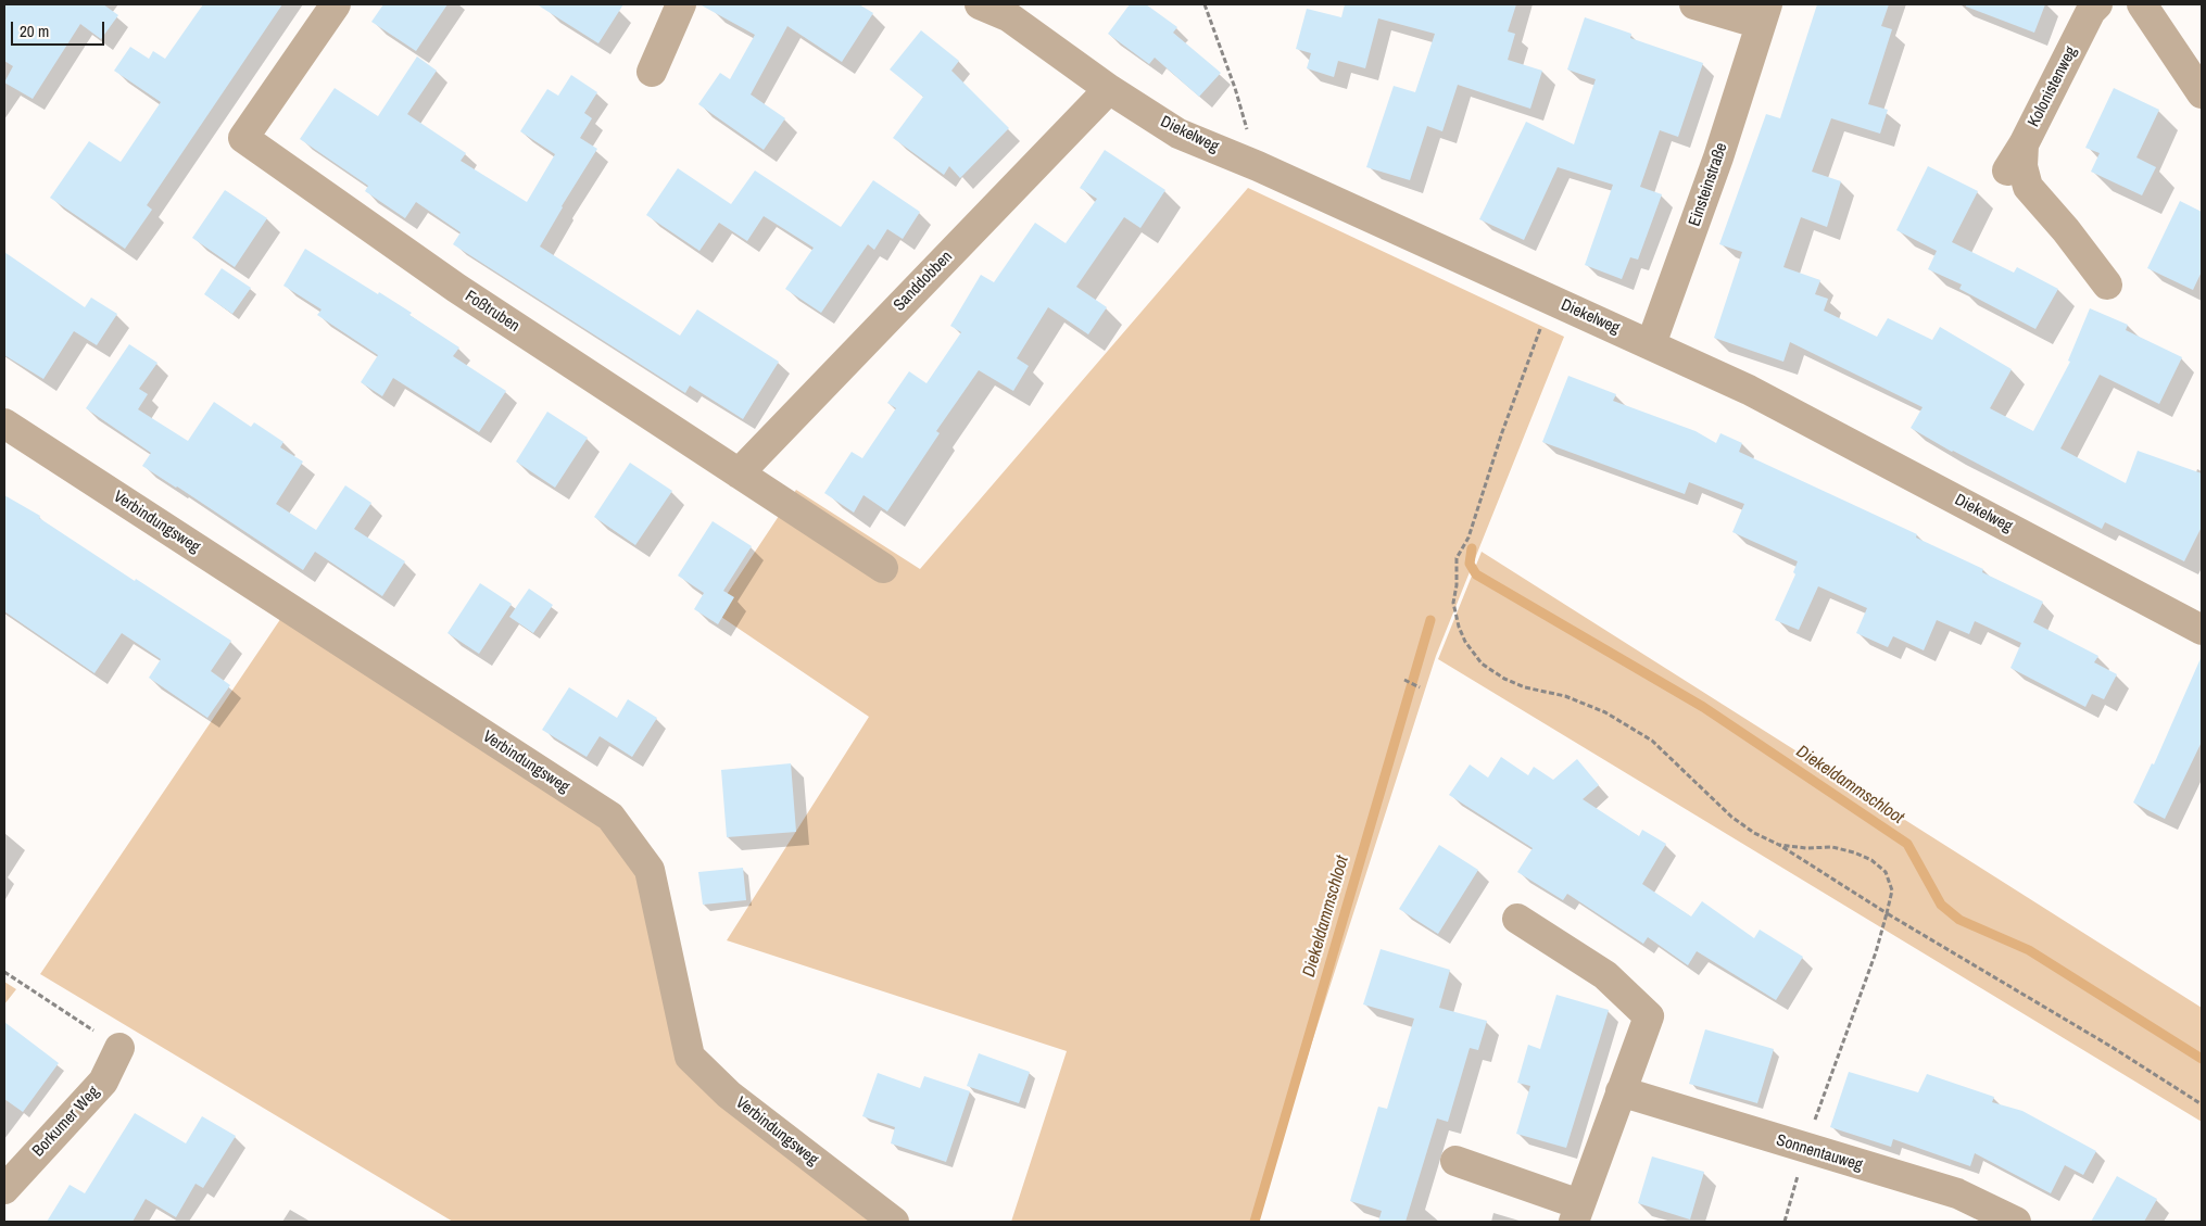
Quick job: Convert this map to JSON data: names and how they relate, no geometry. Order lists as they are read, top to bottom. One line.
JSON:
{"streets":{"street":["Kolonistenweg","Diekelweg","Einsteinstraße","Sanddobben","Foßtruben","Verbindungsweg","Borkumer Weg","Sonnentauweg"]},"crossings":[["Diekelweg","Einsteinstraße"],["Diekelweg","Sanddobben"],["Sanddobben","Foßtruben"]],"water":["Diekeldammschloot"],"scale_bar":"20 m"}
